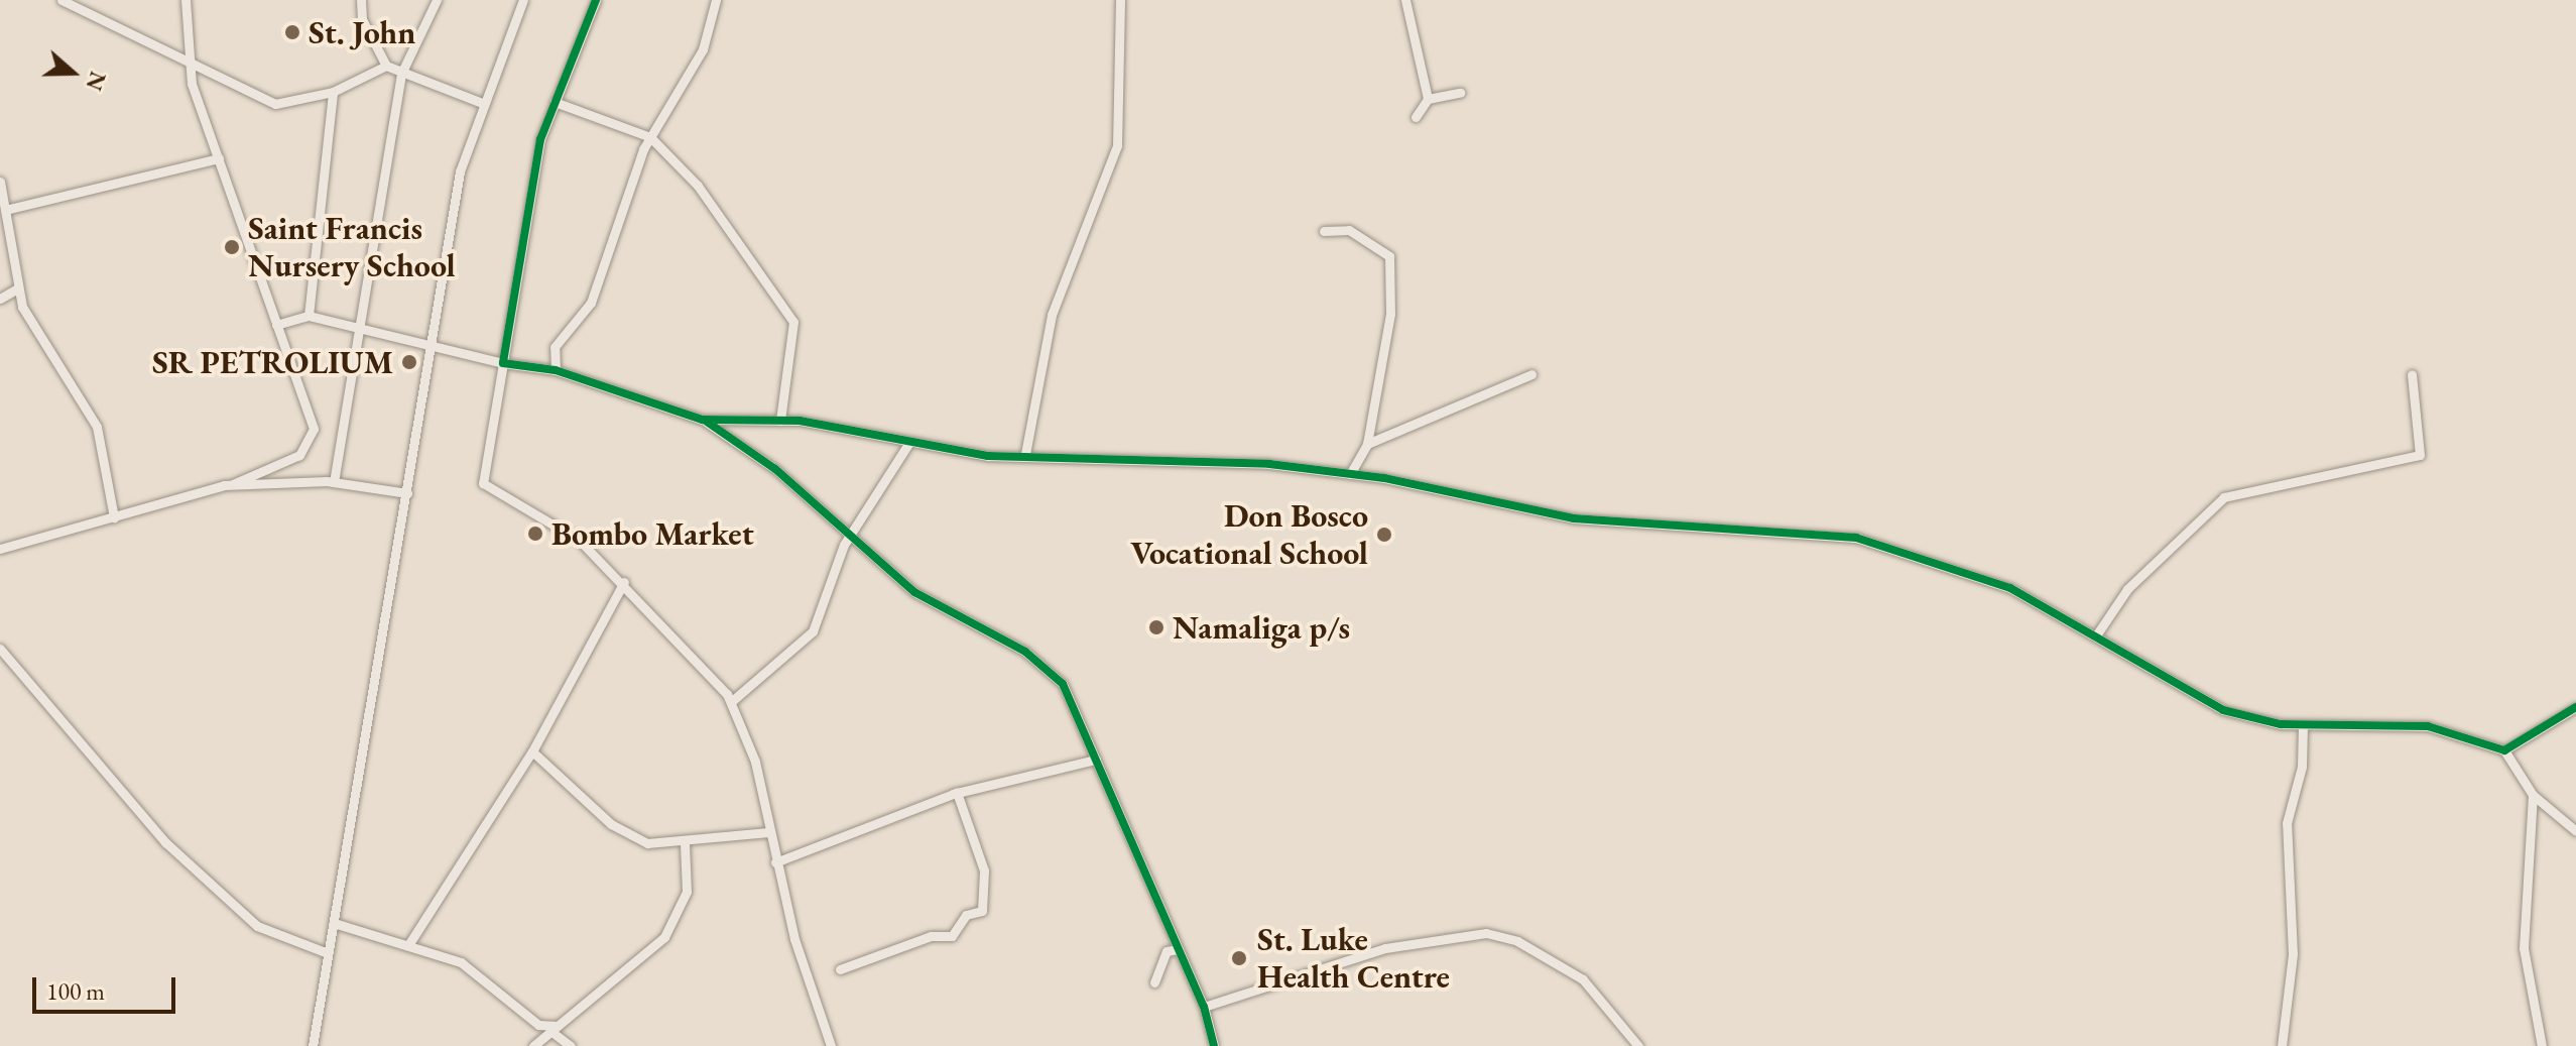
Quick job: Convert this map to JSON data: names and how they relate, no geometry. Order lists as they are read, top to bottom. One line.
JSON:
{"places":["St. John","Saint Francis Nursery School","SR PETROLIUM","Bombo Market","Don Bosco Vocational School","Namaliga p/s","St. Luke Health Centre"],"scale_bar":"100 m","north":"right"}
